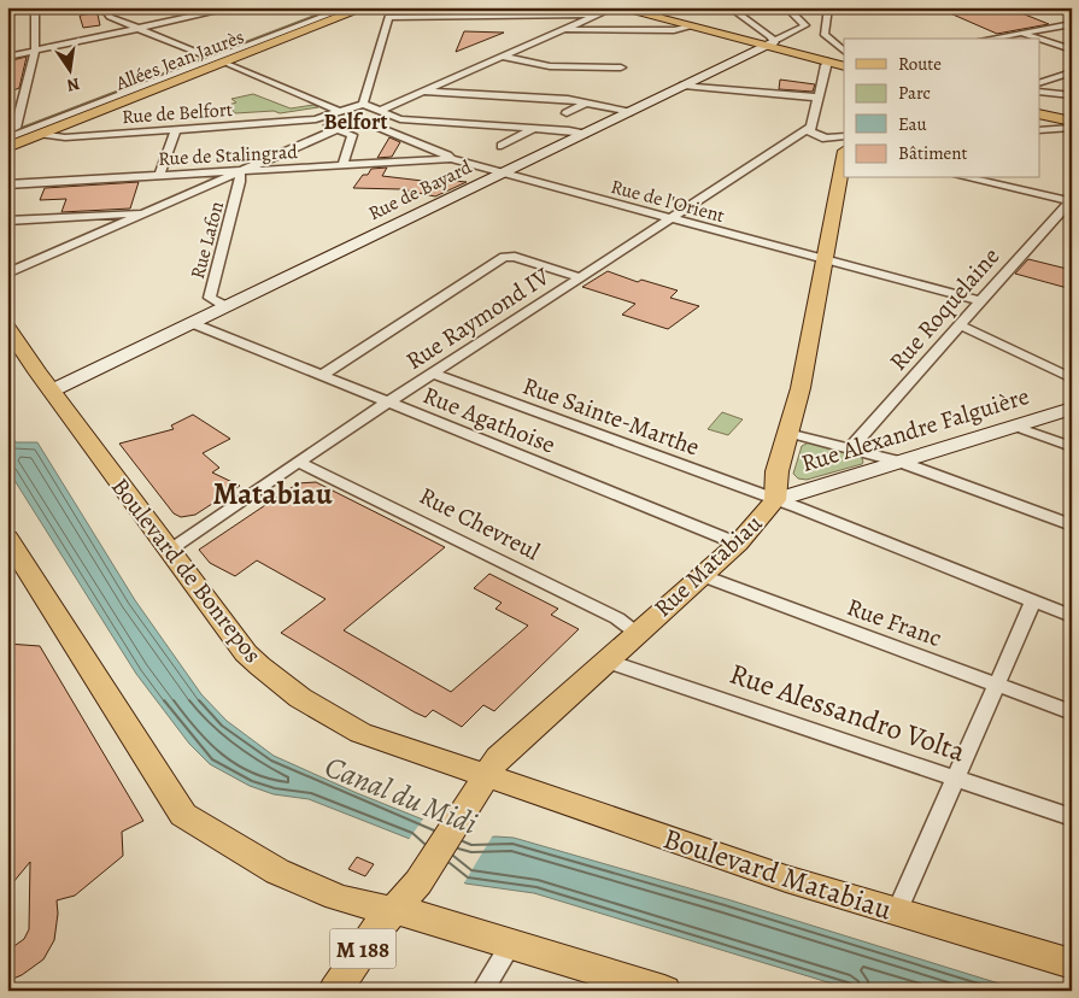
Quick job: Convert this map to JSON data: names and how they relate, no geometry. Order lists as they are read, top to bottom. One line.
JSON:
{"streets":{"main road":["Allées Jean Jaurès","Rue Matabiau","Boulevard de Bonrepos","Boulevard Matabiau","M 188"],"street":["Rue de Belfort","Rue de Stalingrad","Rue de Bayard","Rue de l'Orient","Rue Lafon","Rue Roquelaine","Rue Raymond IV","Rue Sainte-Marthe","Rue Agathoise","Rue Alexandre Falguière","Rue Chevreul","Rue Franc","Rue Alessandro Volta"]},"crossings":[["Allées Jean Jaurès","Rue de Belfort"],["Rue de Stalingrad","Rue de l'Orient"],["Rue de Stalingrad","Rue Lafon"],["Rue de Bayard","Rue de l'Orient"],["Rue de Bayard","Rue Lafon"],["Rue de Bayard","Rue Agathoise"],["Rue de Bayard","Boulevard de Bonrepos"],["Rue de l'Orient","Rue Roquelaine"],["Rue de l'Orient","Rue Raymond IV"],["Rue de l'Orient","Rue Matabiau"],["Rue Raymond IV","Rue Sainte-Marthe"],["Rue Raymond IV","Rue Agathoise"],["Rue Raymond IV","Rue Chevreul"],["Rue Raymond IV","Boulevard de Bonrepos"],["Rue Sainte-Marthe","Rue Alexandre Falguière"],["Rue Sainte-Marthe","Rue Matabiau"],["Rue Agathoise","Rue Matabiau"],["Rue Alexandre Falguière","Rue Matabiau"],["Rue Chevreul","Rue Matabiau"],["Rue Matabiau","Boulevard de Bonrepos"],["Rue Matabiau","Rue Franc"],["Rue Matabiau","Rue Alessandro Volta"],["Rue Matabiau","Boulevard Matabiau"],["Boulevard de Bonrepos","Boulevard Matabiau"]],"districts":["Belfort","Matabiau"],"water":["Canal du Midi"],"legend":["Route","Parc","Eau","Bâtiment"],"north":"bottom"}
